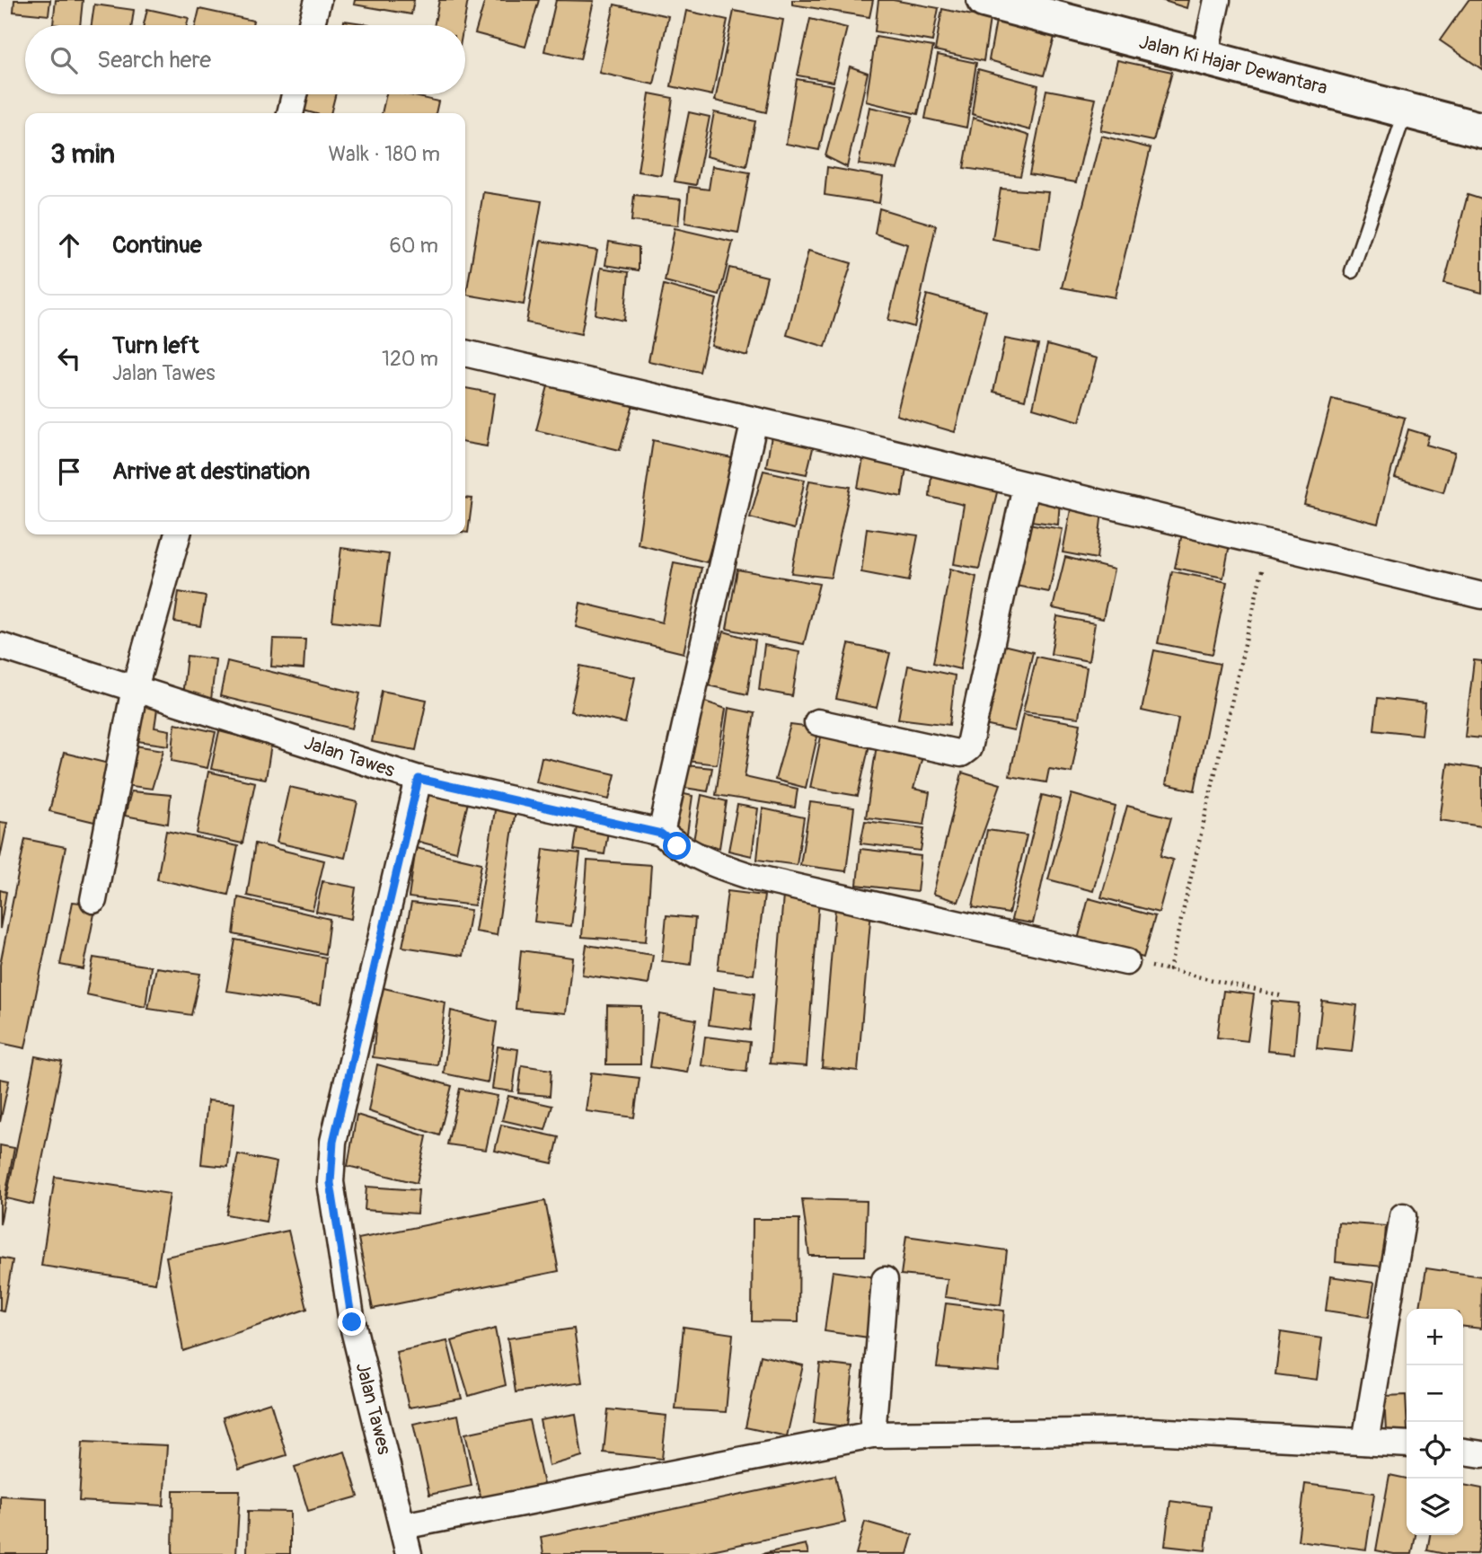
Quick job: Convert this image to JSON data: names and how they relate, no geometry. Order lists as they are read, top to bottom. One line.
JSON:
{"streets":{"main road":["Jalan Ki Hajar Dewantara"],"street":["Jalan Tawes"]},"page":{"search":"Search here","heading":["3 min","Walk · 180 m"],"list":[["Continue","60 m"],["Turn left","Jalan Tawes","120 m"],"Arrive at destination"],"map_buttons":["+","−"]}}
